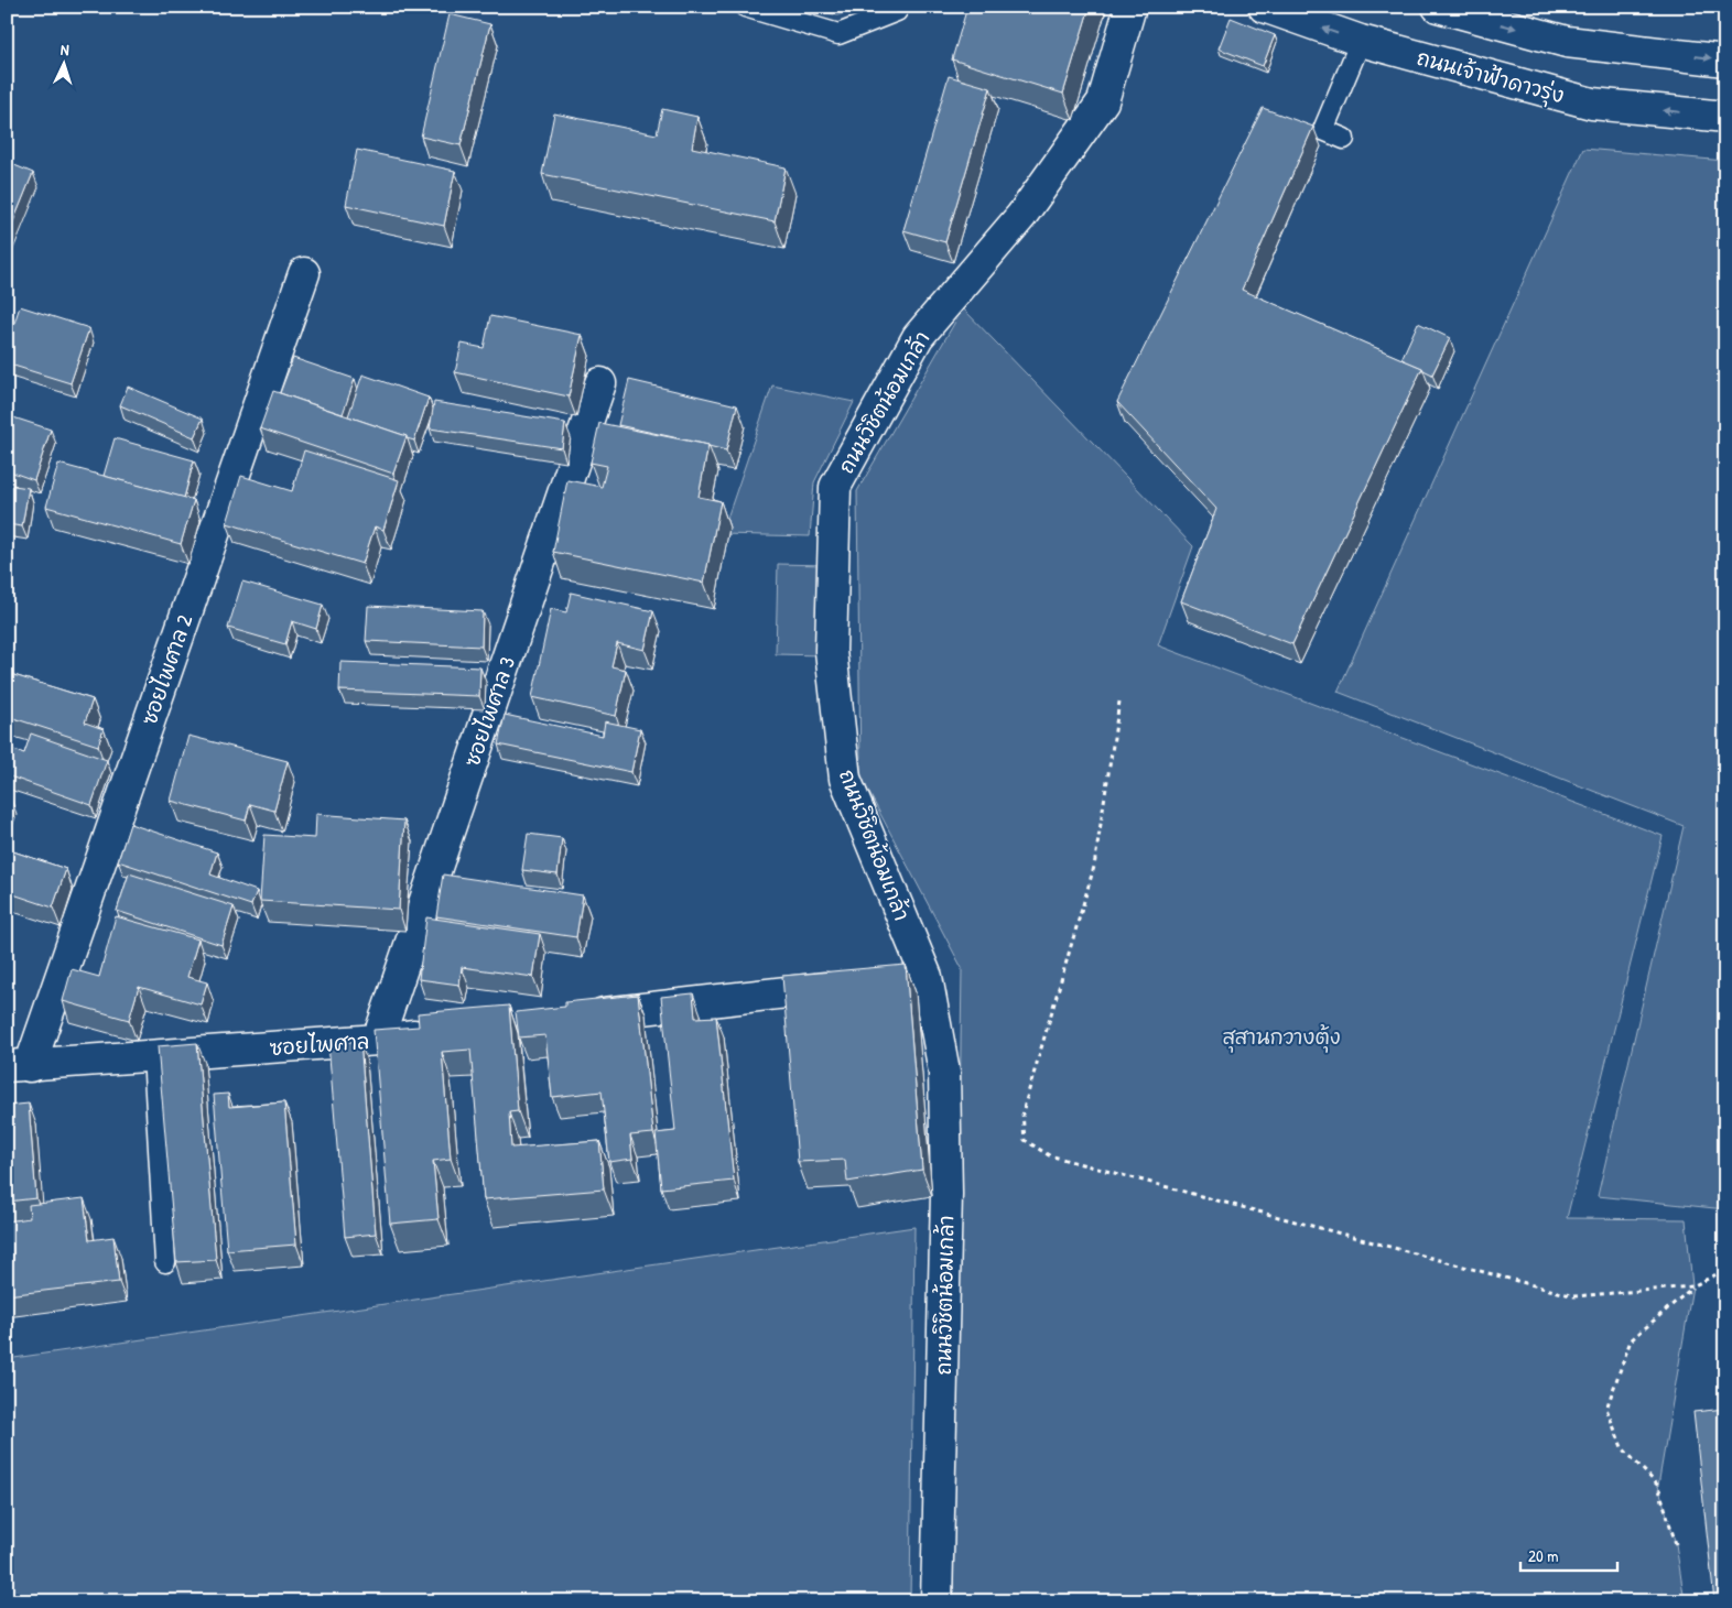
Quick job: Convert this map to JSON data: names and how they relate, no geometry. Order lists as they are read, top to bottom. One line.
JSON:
{"streets":{"street":["ถนนเจ้าฟ้าดาวรุ่ง","ถนนวิชิตน้อมเกล้า","ซอยไพศาล 2","ซอยไพศาล 3","ซอยไพศาล"]},"crossings":[["ซอยไพศาล 2","ซอยไพศาล"],["ซอยไพศาล 3","ซอยไพศาล"]],"parks":["สุสานกวางตุ้ง"],"scale_bar":"20 m","north":"top"}
